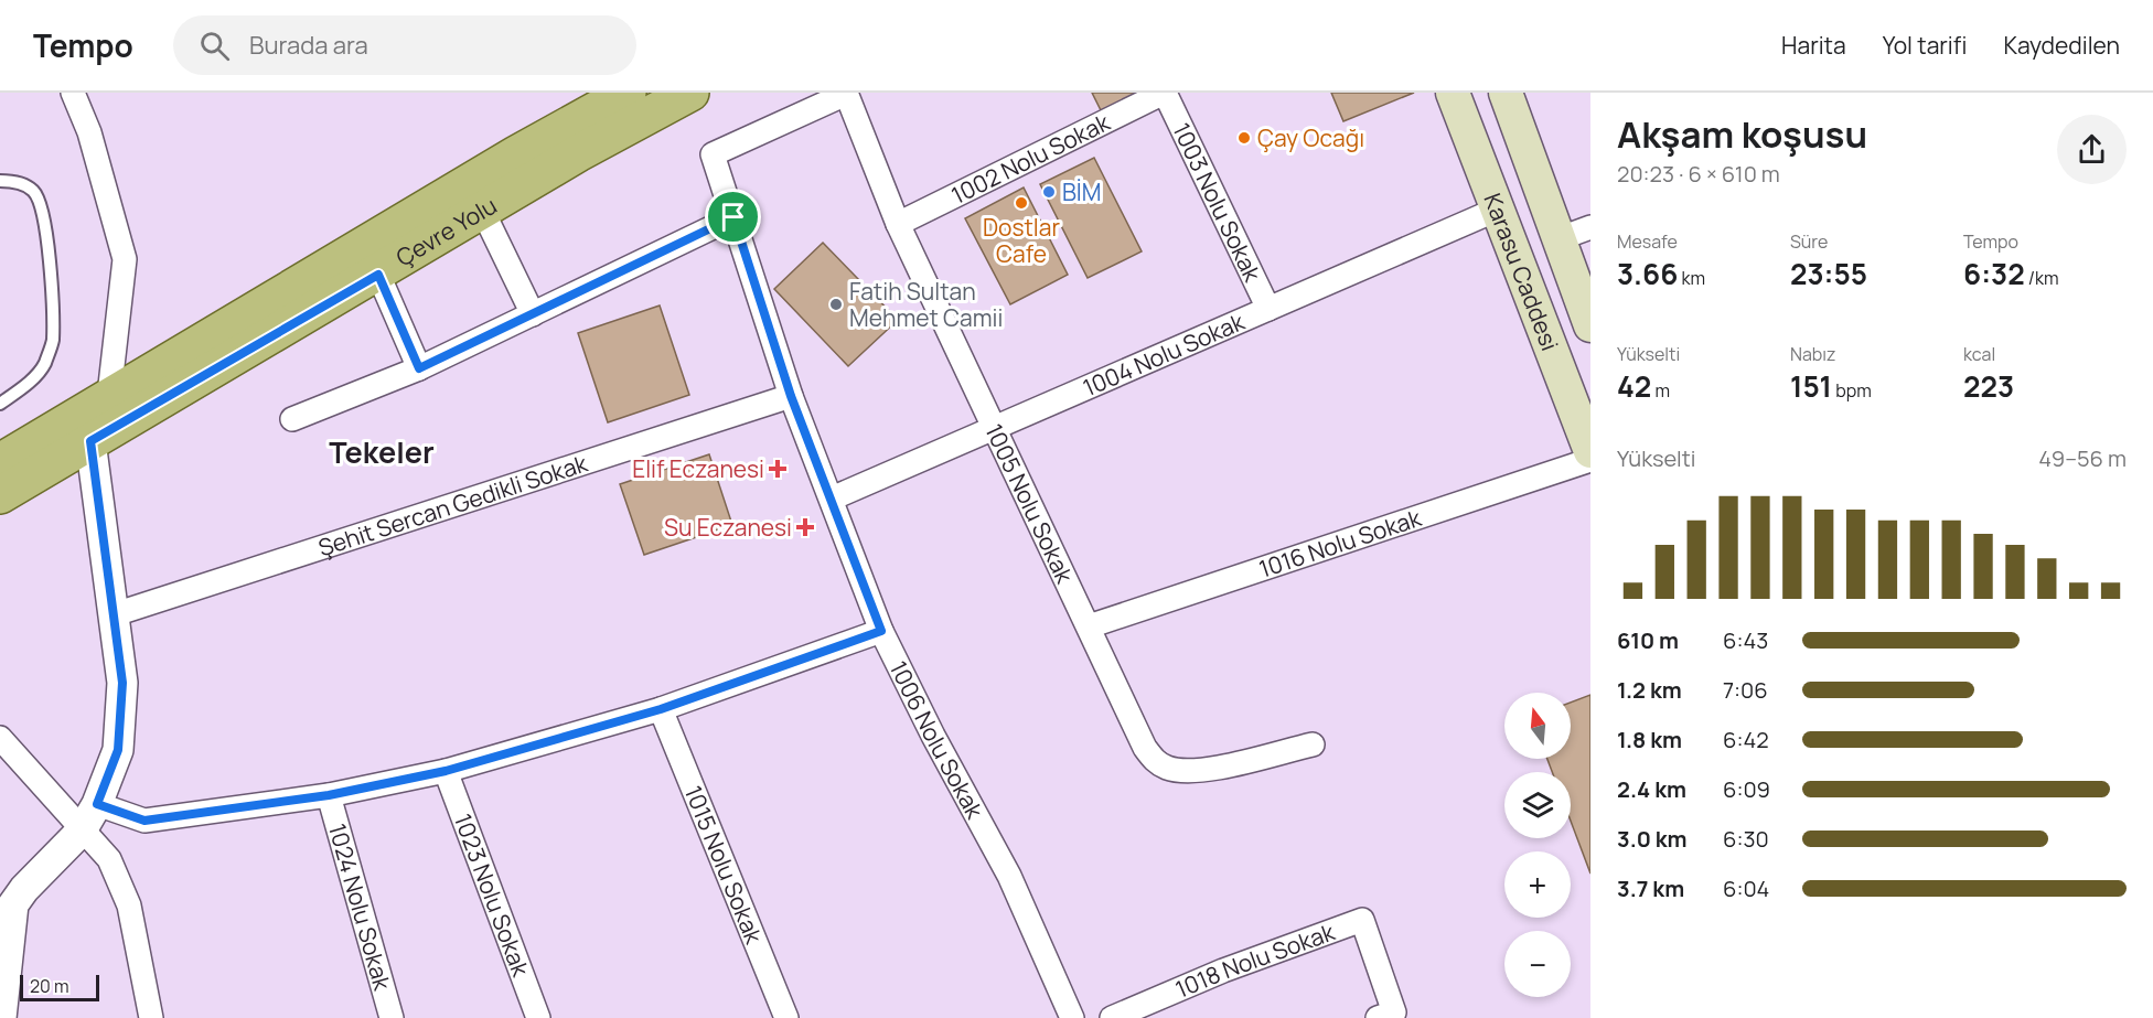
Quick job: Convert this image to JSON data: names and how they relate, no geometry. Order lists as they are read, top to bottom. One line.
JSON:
{"streets":{"main road":["Çevre Yolu","Karasu Caddesi"],"street":["1002 Nolu Sokak","1003 Nolu Sokak","1004 Nolu Sokak","1005 Nolu Sokak","Şehit Sercan Gedikli Sokak","1016 Nolu Sokak","1006 Nolu Sokak","1015 Nolu Sokak","1023 Nolu Sokak","1024 Nolu Sokak","1018 Nolu Sokak"]},"crossings":[["1002 Nolu Sokak","1003 Nolu Sokak"],["1002 Nolu Sokak","1005 Nolu Sokak"],["1003 Nolu Sokak","1004 Nolu Sokak"],["Karasu Caddesi","1004 Nolu Sokak"],["1004 Nolu Sokak","1005 Nolu Sokak"],["1004 Nolu Sokak","1006 Nolu Sokak"],["1005 Nolu Sokak","1016 Nolu Sokak"],["1005 Nolu Sokak","1006 Nolu Sokak"],["Şehit Sercan Gedikli Sokak","1006 Nolu Sokak"]],"districts":["Tekeler"],"places":{"other":["Çay Ocağı","BİM","Dostlar Cafe","Fatih Sultan Mehmet Camii"],"health":["Elif Eczanesi","Su Eczanesi"]},"scale_bar":"20 m","north":"top","page":{"header":"Tempo","search":"Burada ara","nav":["Harita","Yol tarifi","Kaydedilen"],"heading":["Akşam koşusu","20:23 · 6 × 610 m"],"stats":[["Mesafe","3.66 km"],["Süre","23:55"],["Tempo","6:32 /km"],["Yükselti","42 m"],["Nabız","151 bpm"],["kcal","223"]],"chart":["Yükselti","49–56 m"],"list":[{"name":"610 m","note":"6:43"},{"name":"1.2 km","note":"7:06"},{"name":"1.8 km","note":"6:42"},{"name":"2.4 km","note":"6:09"},{"name":"3.0 km","note":"6:30"},{"name":"3.7 km","note":"6:04"}],"map_buttons":["+","−"],"scale":"20 m"}}
